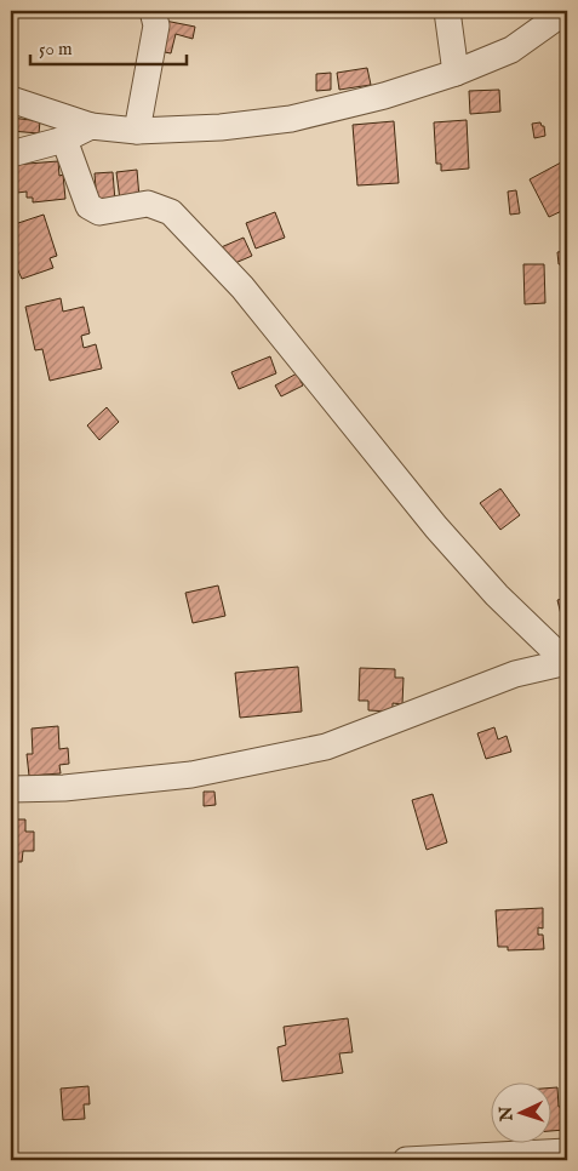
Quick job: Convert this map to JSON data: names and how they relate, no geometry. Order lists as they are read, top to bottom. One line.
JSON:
{"scale_bar":"50 m","north":"left"}
